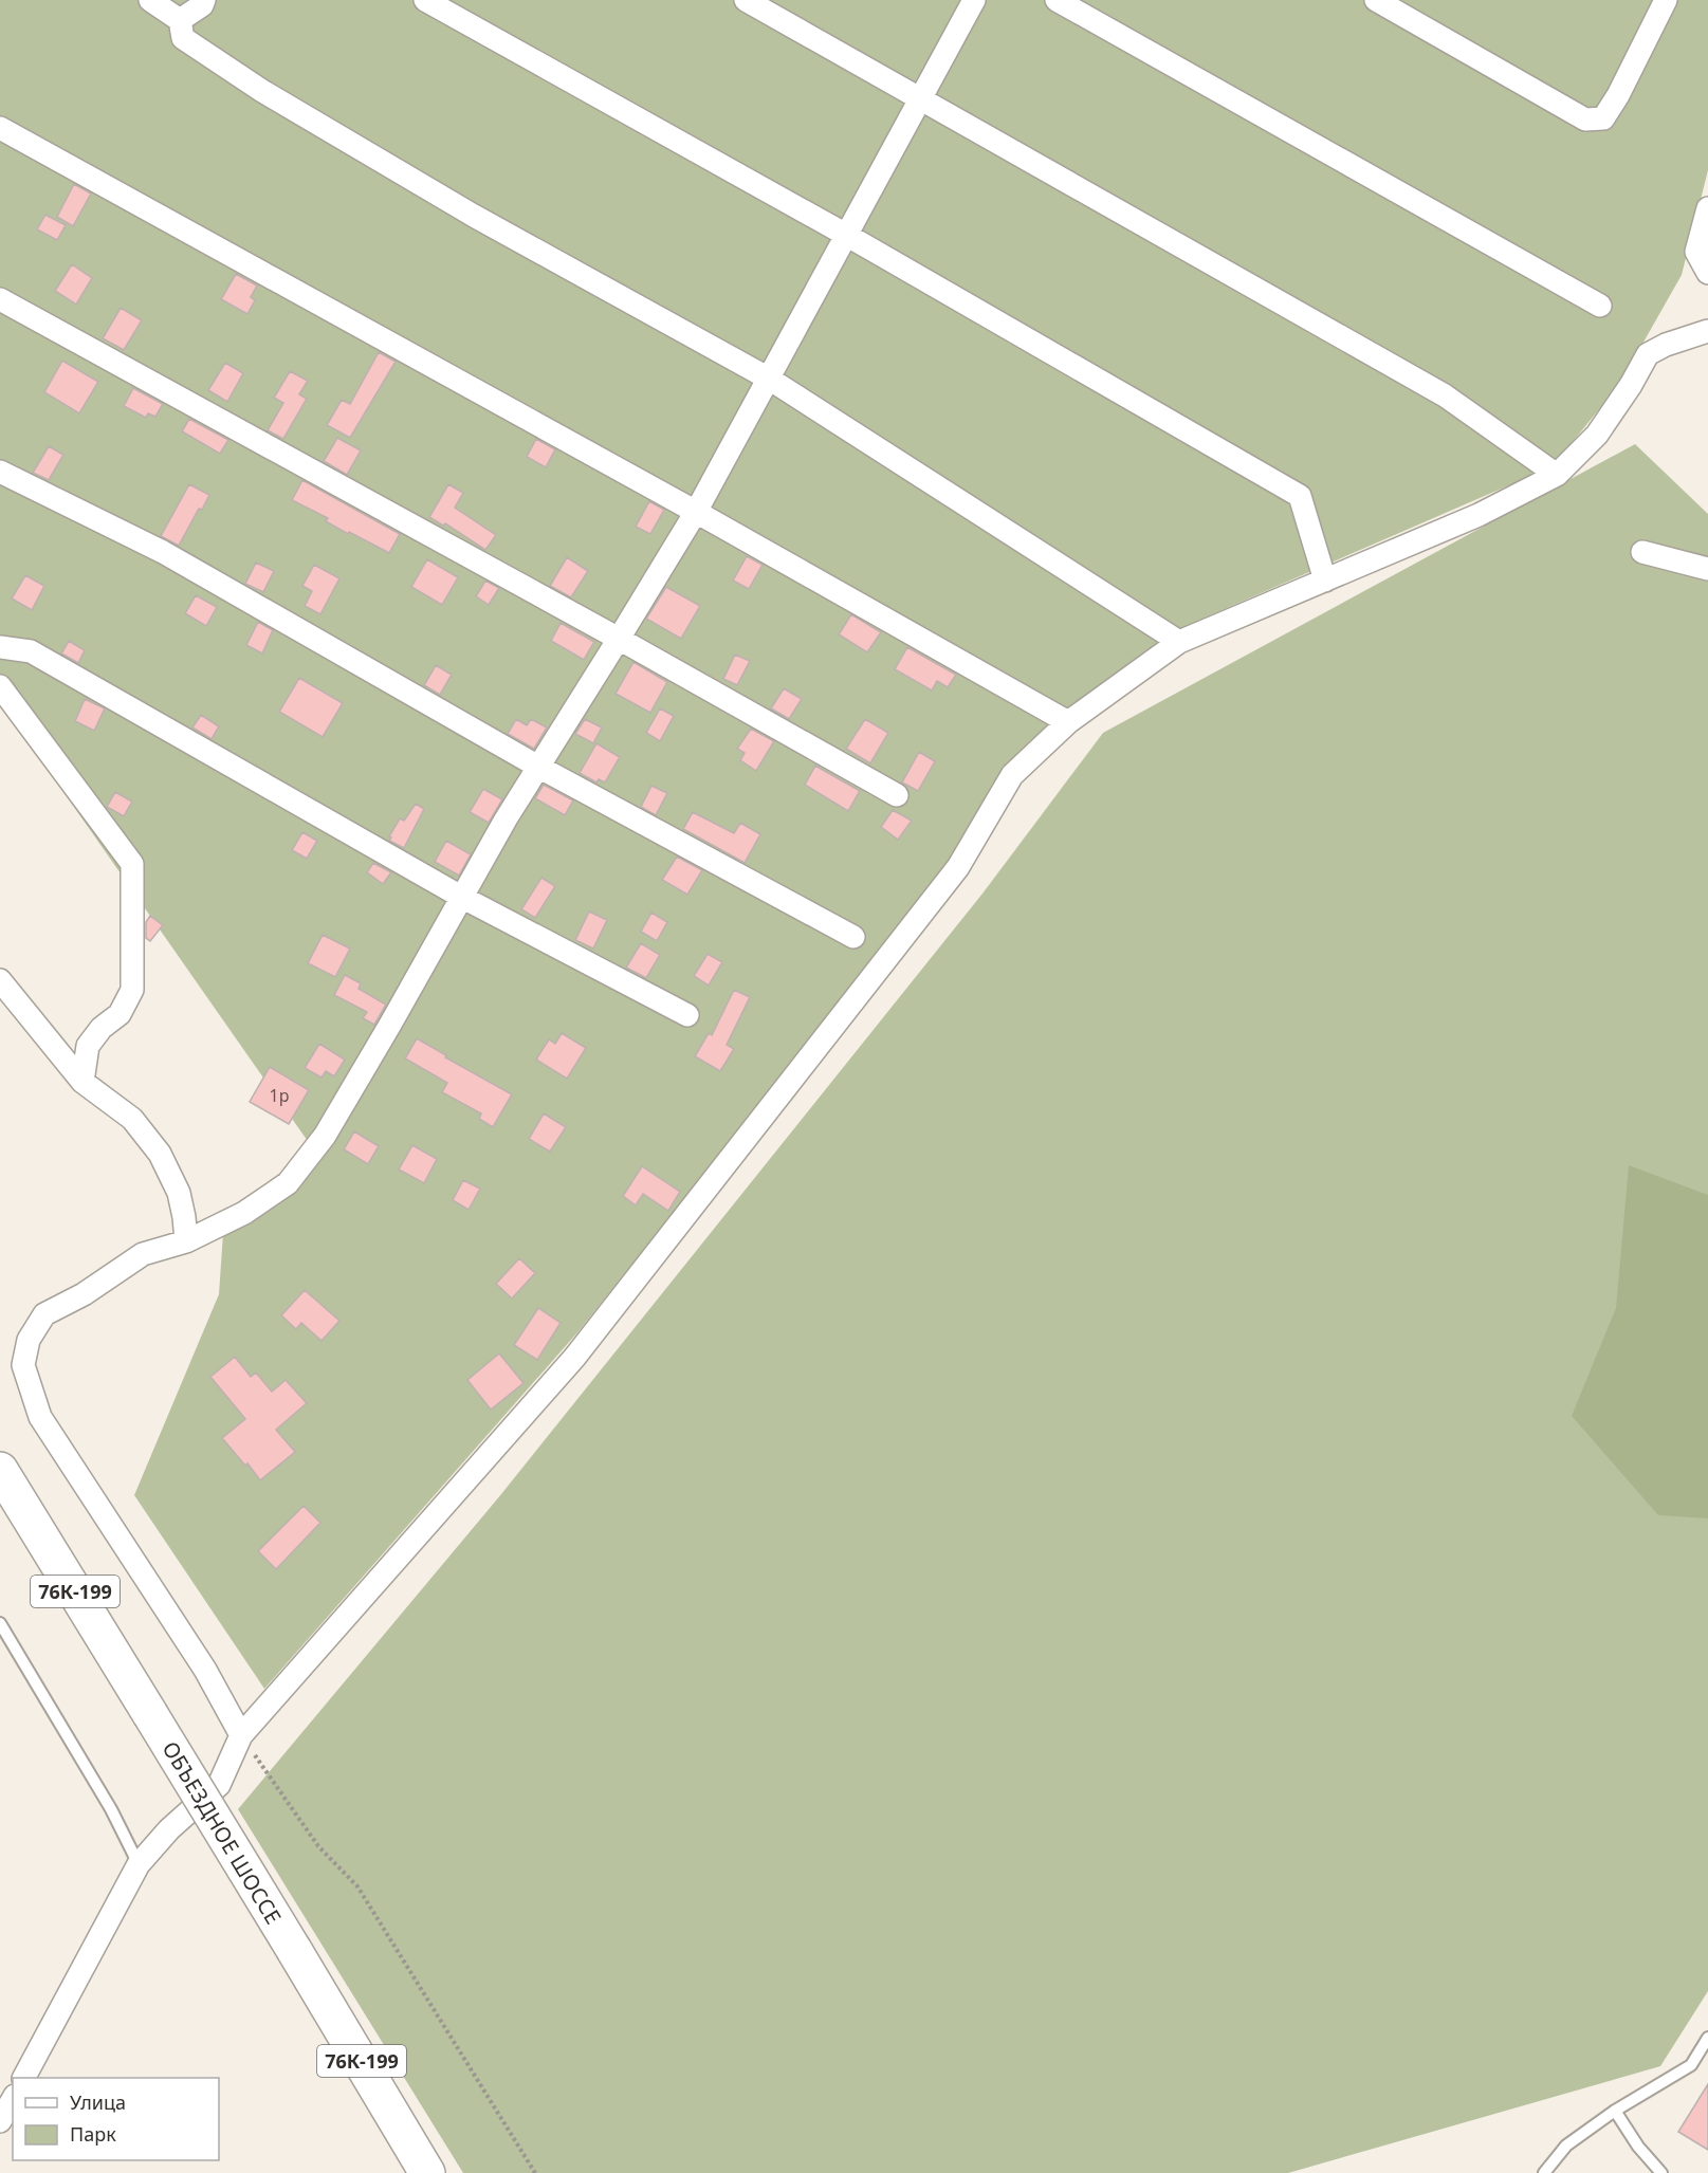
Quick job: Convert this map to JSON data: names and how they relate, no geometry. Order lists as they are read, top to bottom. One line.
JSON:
{"streets":{"highway":["76К-199","ОБЪЕЗДНОЕ ШОССЕ"]},"house_numbers":["1р"],"legend":["Улица","Парк"]}
